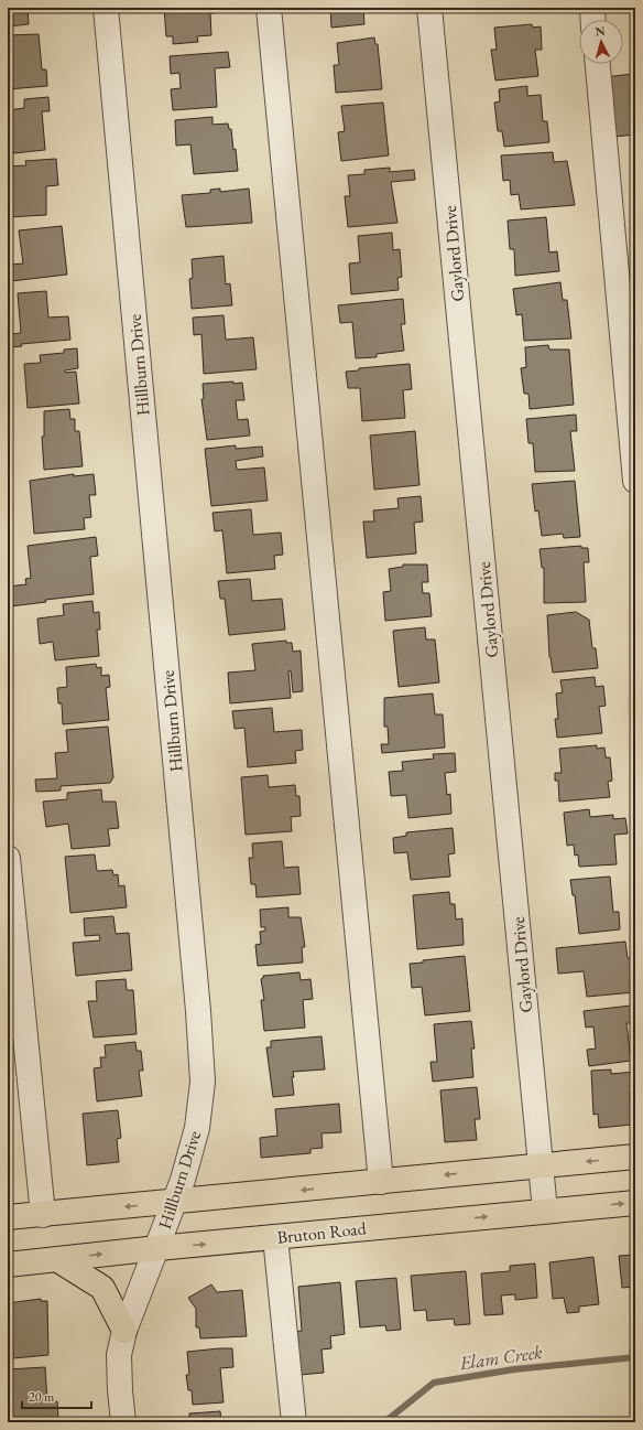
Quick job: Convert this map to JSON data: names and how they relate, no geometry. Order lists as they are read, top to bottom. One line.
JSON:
{"streets":{"main road":["Bruton Road"],"street":["Gaylord Drive","Hillburn Drive"]},"crossings":[["Gaylord Drive","Bruton Road"],["Hillburn Drive","Bruton Road"]],"water":["Elam Creek"],"scale_bar":"20 m","north":"top"}
